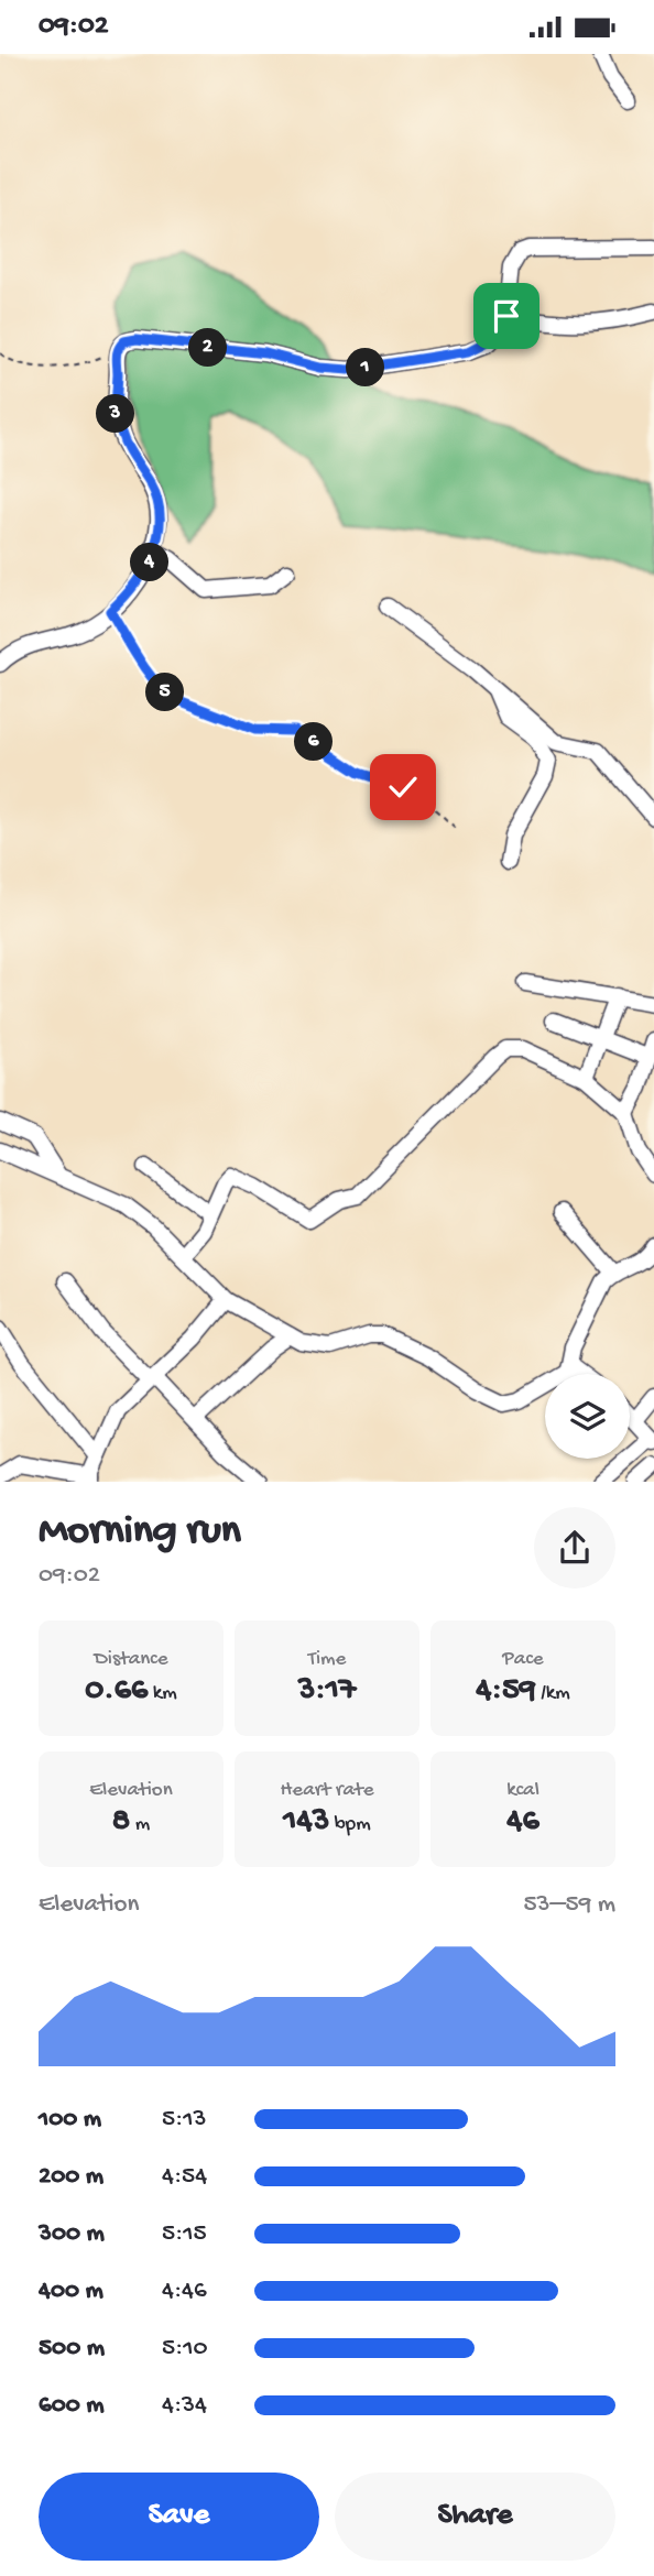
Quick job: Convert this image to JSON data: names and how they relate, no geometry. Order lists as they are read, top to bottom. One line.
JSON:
{"page":{"status":"09:02","pins":["2","1","3","4","5","6"],"heading":["Morning run","09:02"],"stats":[["Distance","0.66 km"],["Time","3:17"],["Pace","4:59 /km"],["Elevation","8 m"],["Heart rate","143 bpm"],["kcal","46"]],"chart":["Elevation","53–59 m"],"list":[{"name":"100 m","note":"5:13"},{"name":"200 m","note":"4:54"},{"name":"300 m","note":"5:15"},{"name":"400 m","note":"4:46"},{"name":"500 m","note":"5:10"},{"name":"600 m","note":"4:34"}],"buttons":["Save","Share"]}}
